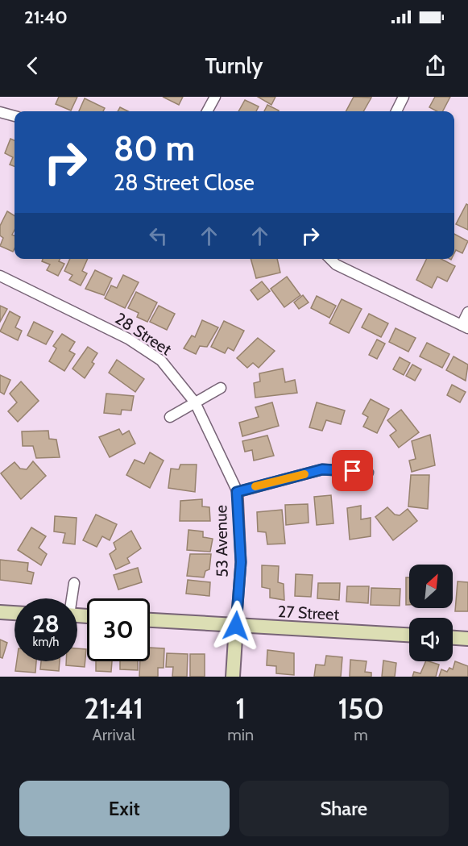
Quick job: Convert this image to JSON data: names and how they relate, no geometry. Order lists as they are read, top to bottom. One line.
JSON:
{"streets":{"street":["28 Street","53 Avenue","27 Street"]},"crossings":[["28 Street","53 Avenue"],["53 Avenue","27 Street"]],"north":"top right","page":{"status":"21:40","header":"Turnly","turn":["80 m","28 Street Close"],"speed":"28 km/h","limit":"30","eta":["21:41","Arrival","1","min","150","m"],"buttons":["Exit","Share"]}}
